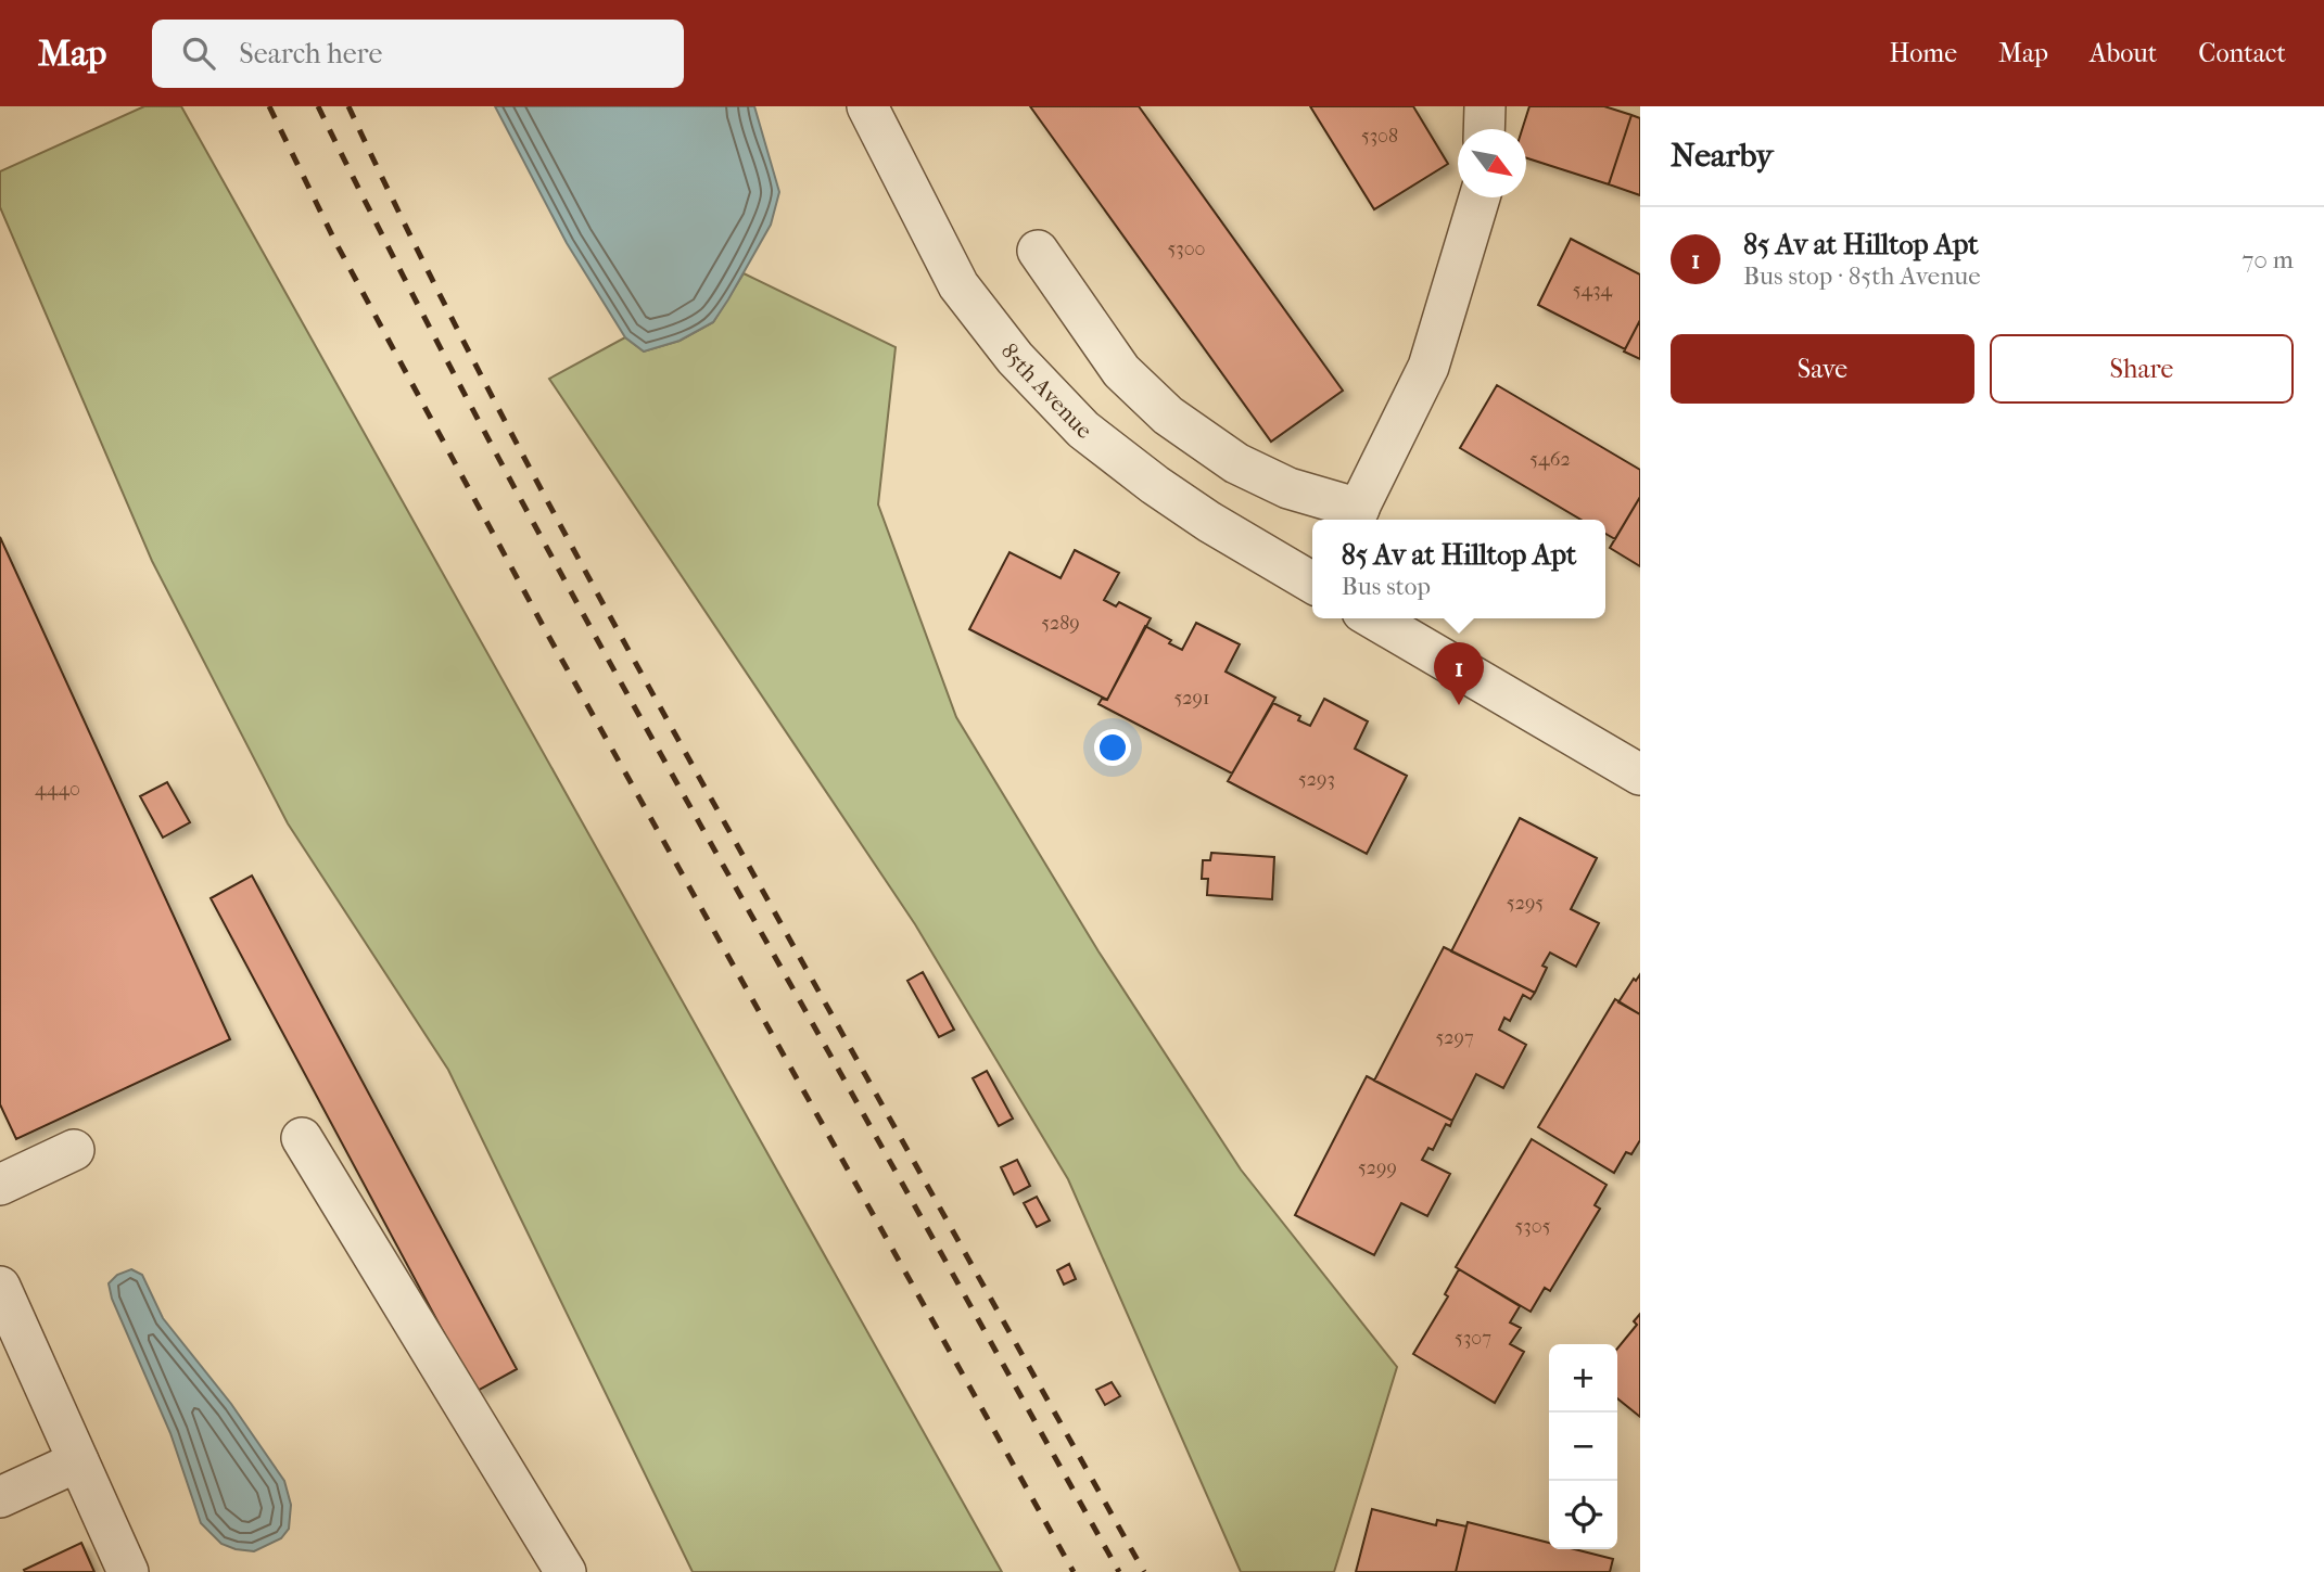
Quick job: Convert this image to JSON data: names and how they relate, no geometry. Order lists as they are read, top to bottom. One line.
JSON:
{"streets":{"street":["85th Avenue"]},"house_numbers":["5308","5300","5434","5462","5289","5291","5293","4440","5295","5297","5299","5305","5307"],"north":"bottom right","page":{"header":"Map","search":"Search here","nav":["Home","Map","About","Contact"],"heading":"Nearby","list":[{"mark":"1","name":"85 Av at Hilltop Apt","note":"Bus stop · 85th Avenue","value":"70 m"}],"buttons":["Save","Share"],"popup":["85 Av at Hilltop Apt","Bus stop"],"pins":"1","map_buttons":["+","−"]}}
